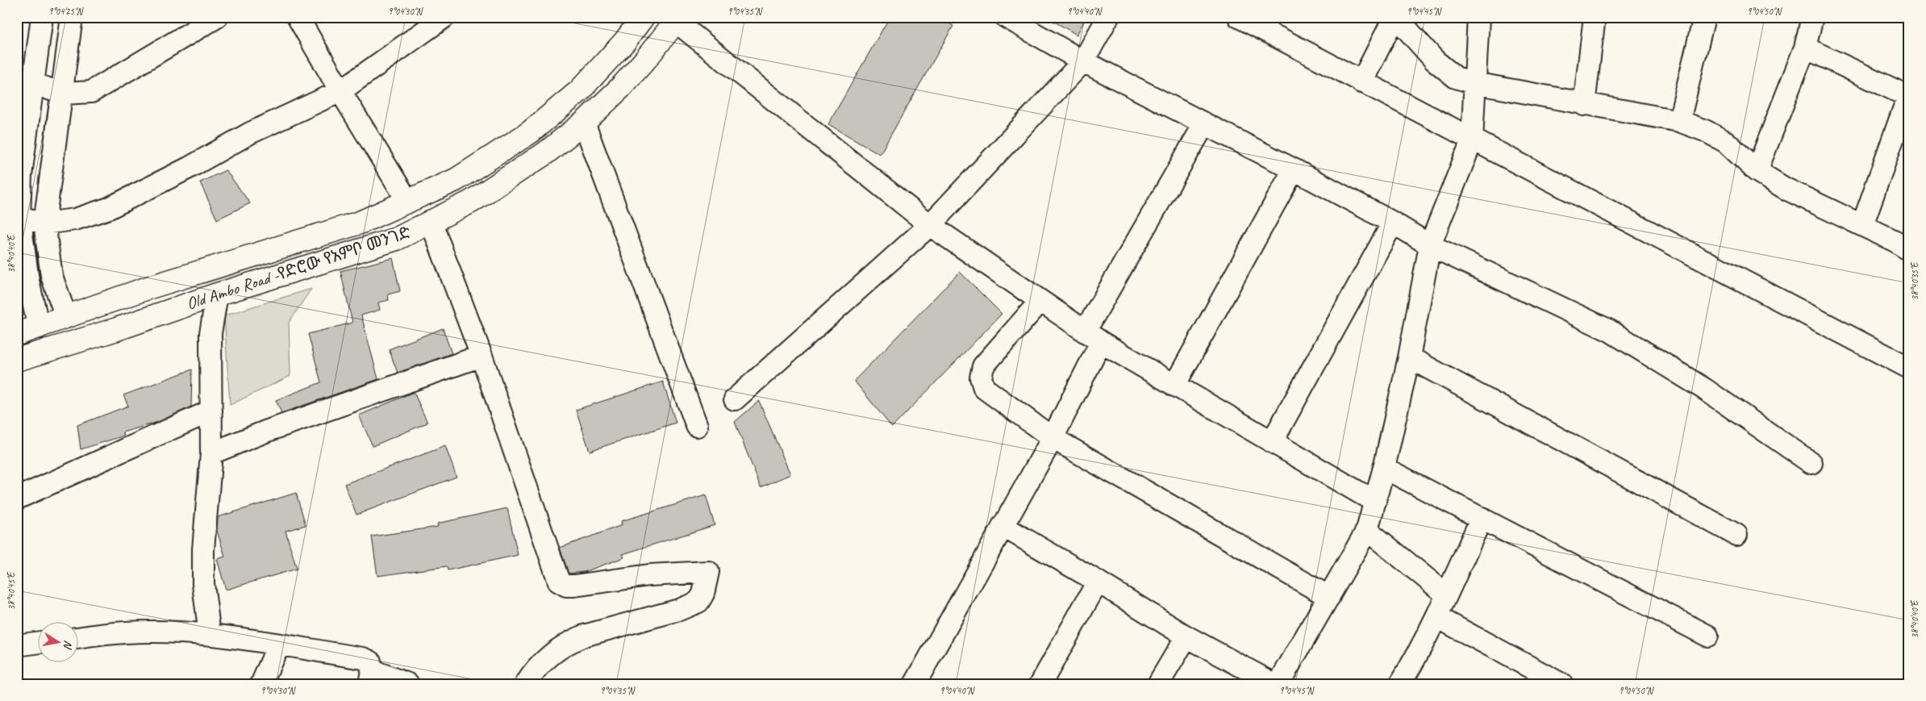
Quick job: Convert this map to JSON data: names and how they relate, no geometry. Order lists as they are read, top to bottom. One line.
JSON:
{"streets":{"main road":["Old Ambo Road -የድሮው የአምቦ መንገድ"]},"north":"right","coordinates":["9°04'25\"N","9°04'30\"N","9°04'35\"N","9°04'40\"N","9°04'45\"N","9°04'50\"N","38°40'40\"E","38°40'35\"E","38°40'45\"E"]}
